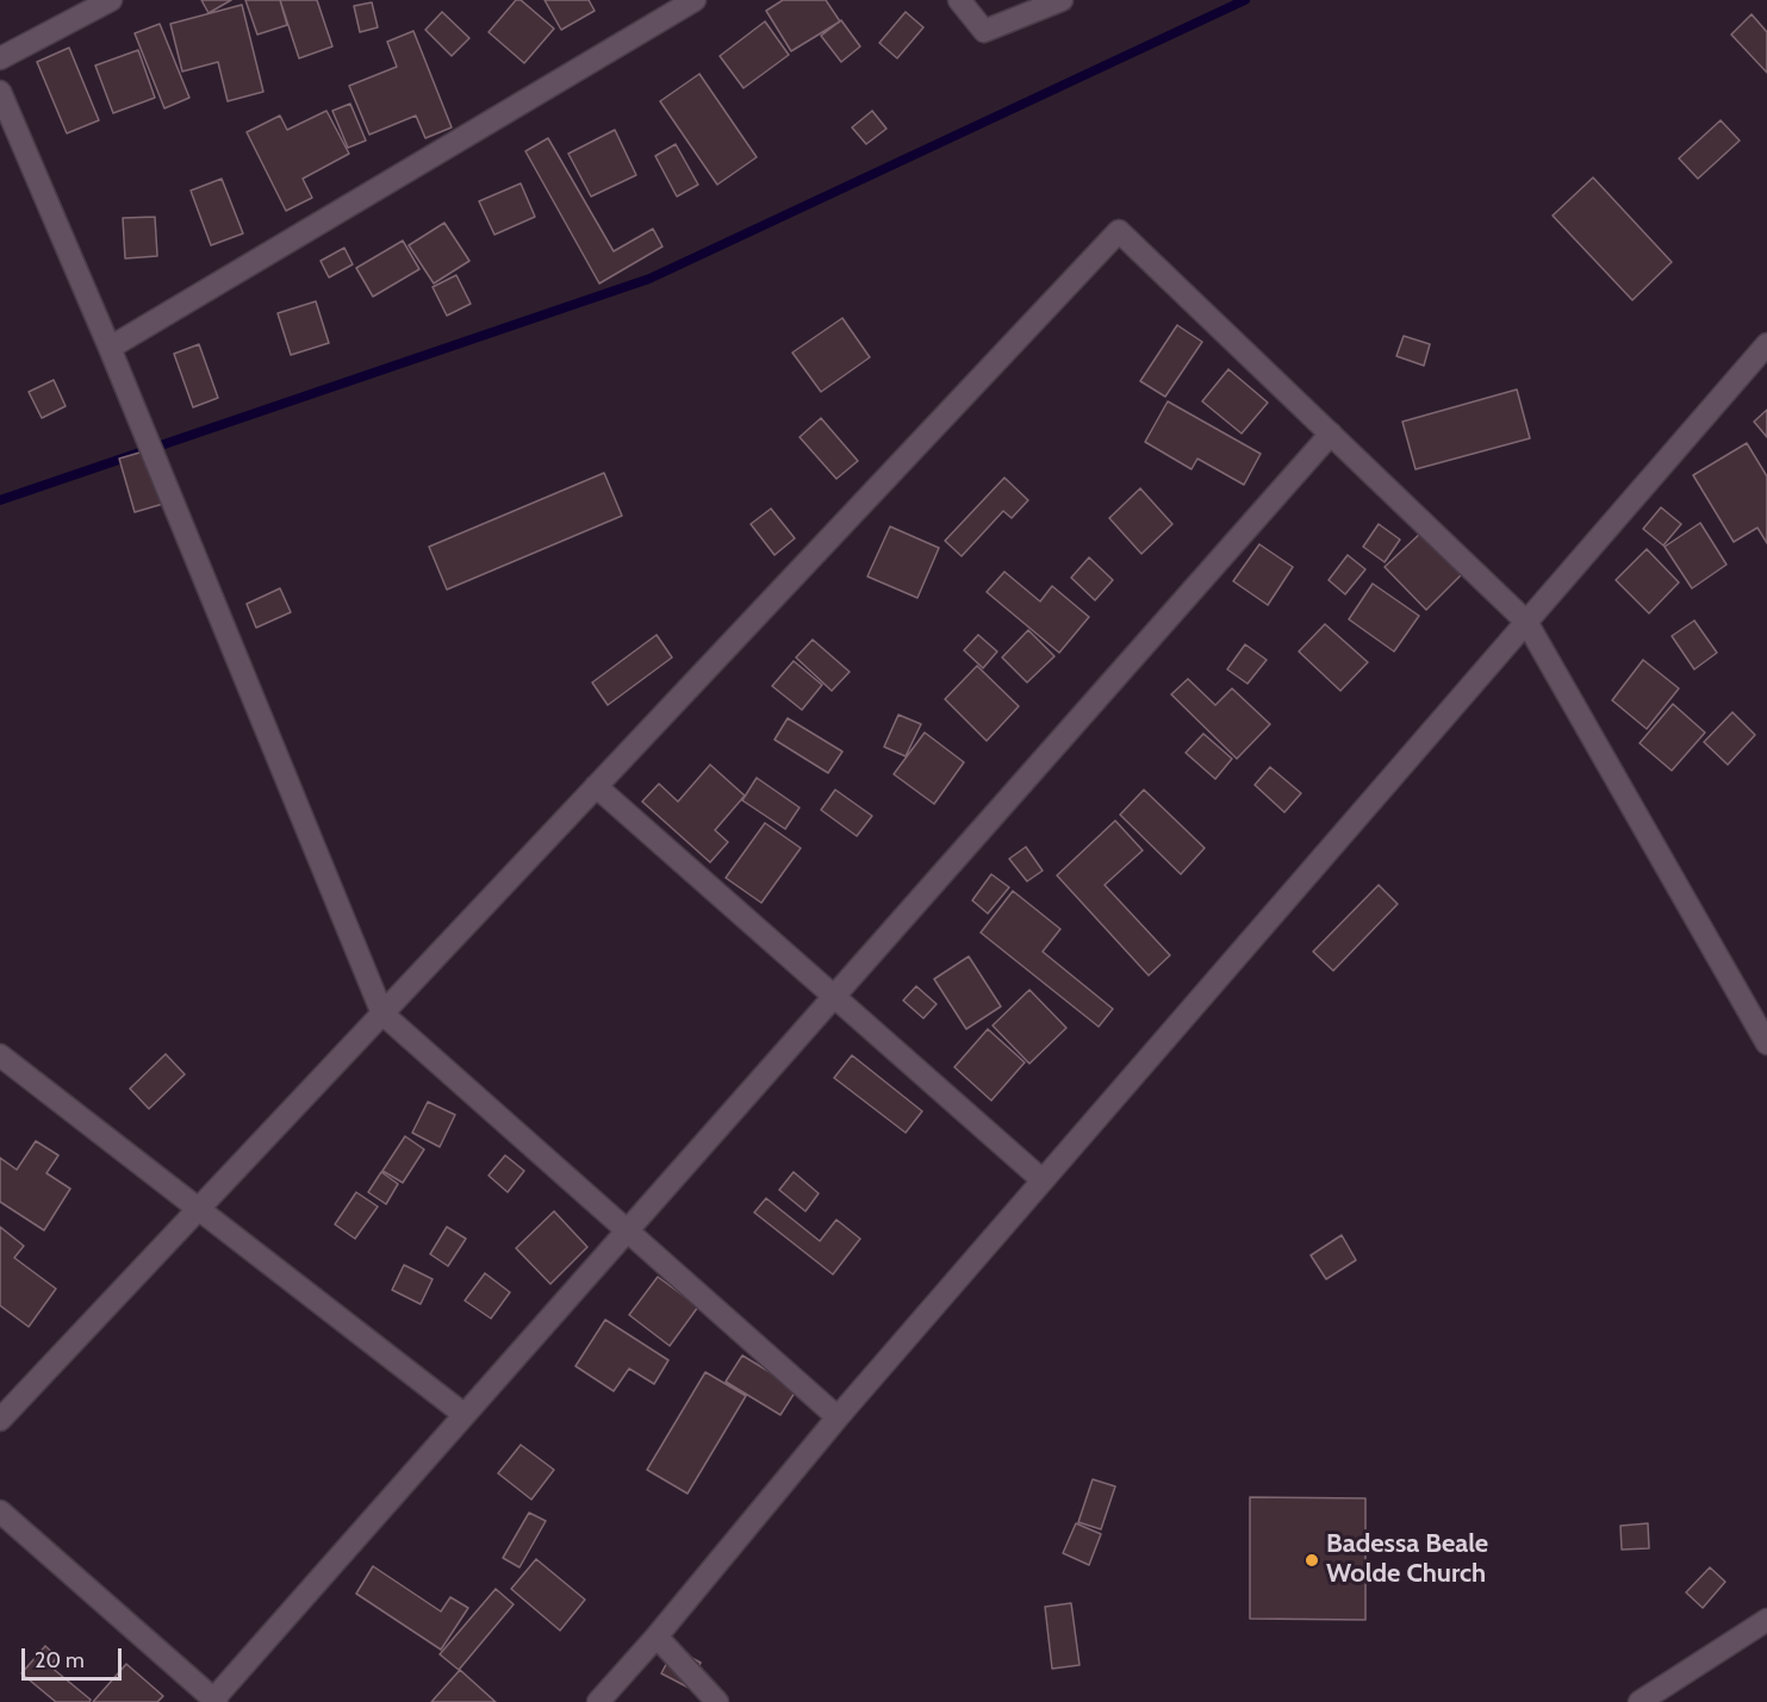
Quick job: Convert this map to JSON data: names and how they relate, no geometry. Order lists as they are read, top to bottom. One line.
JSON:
{"places":["Badessa Beale Wolde Church"],"scale_bar":"20 m"}
